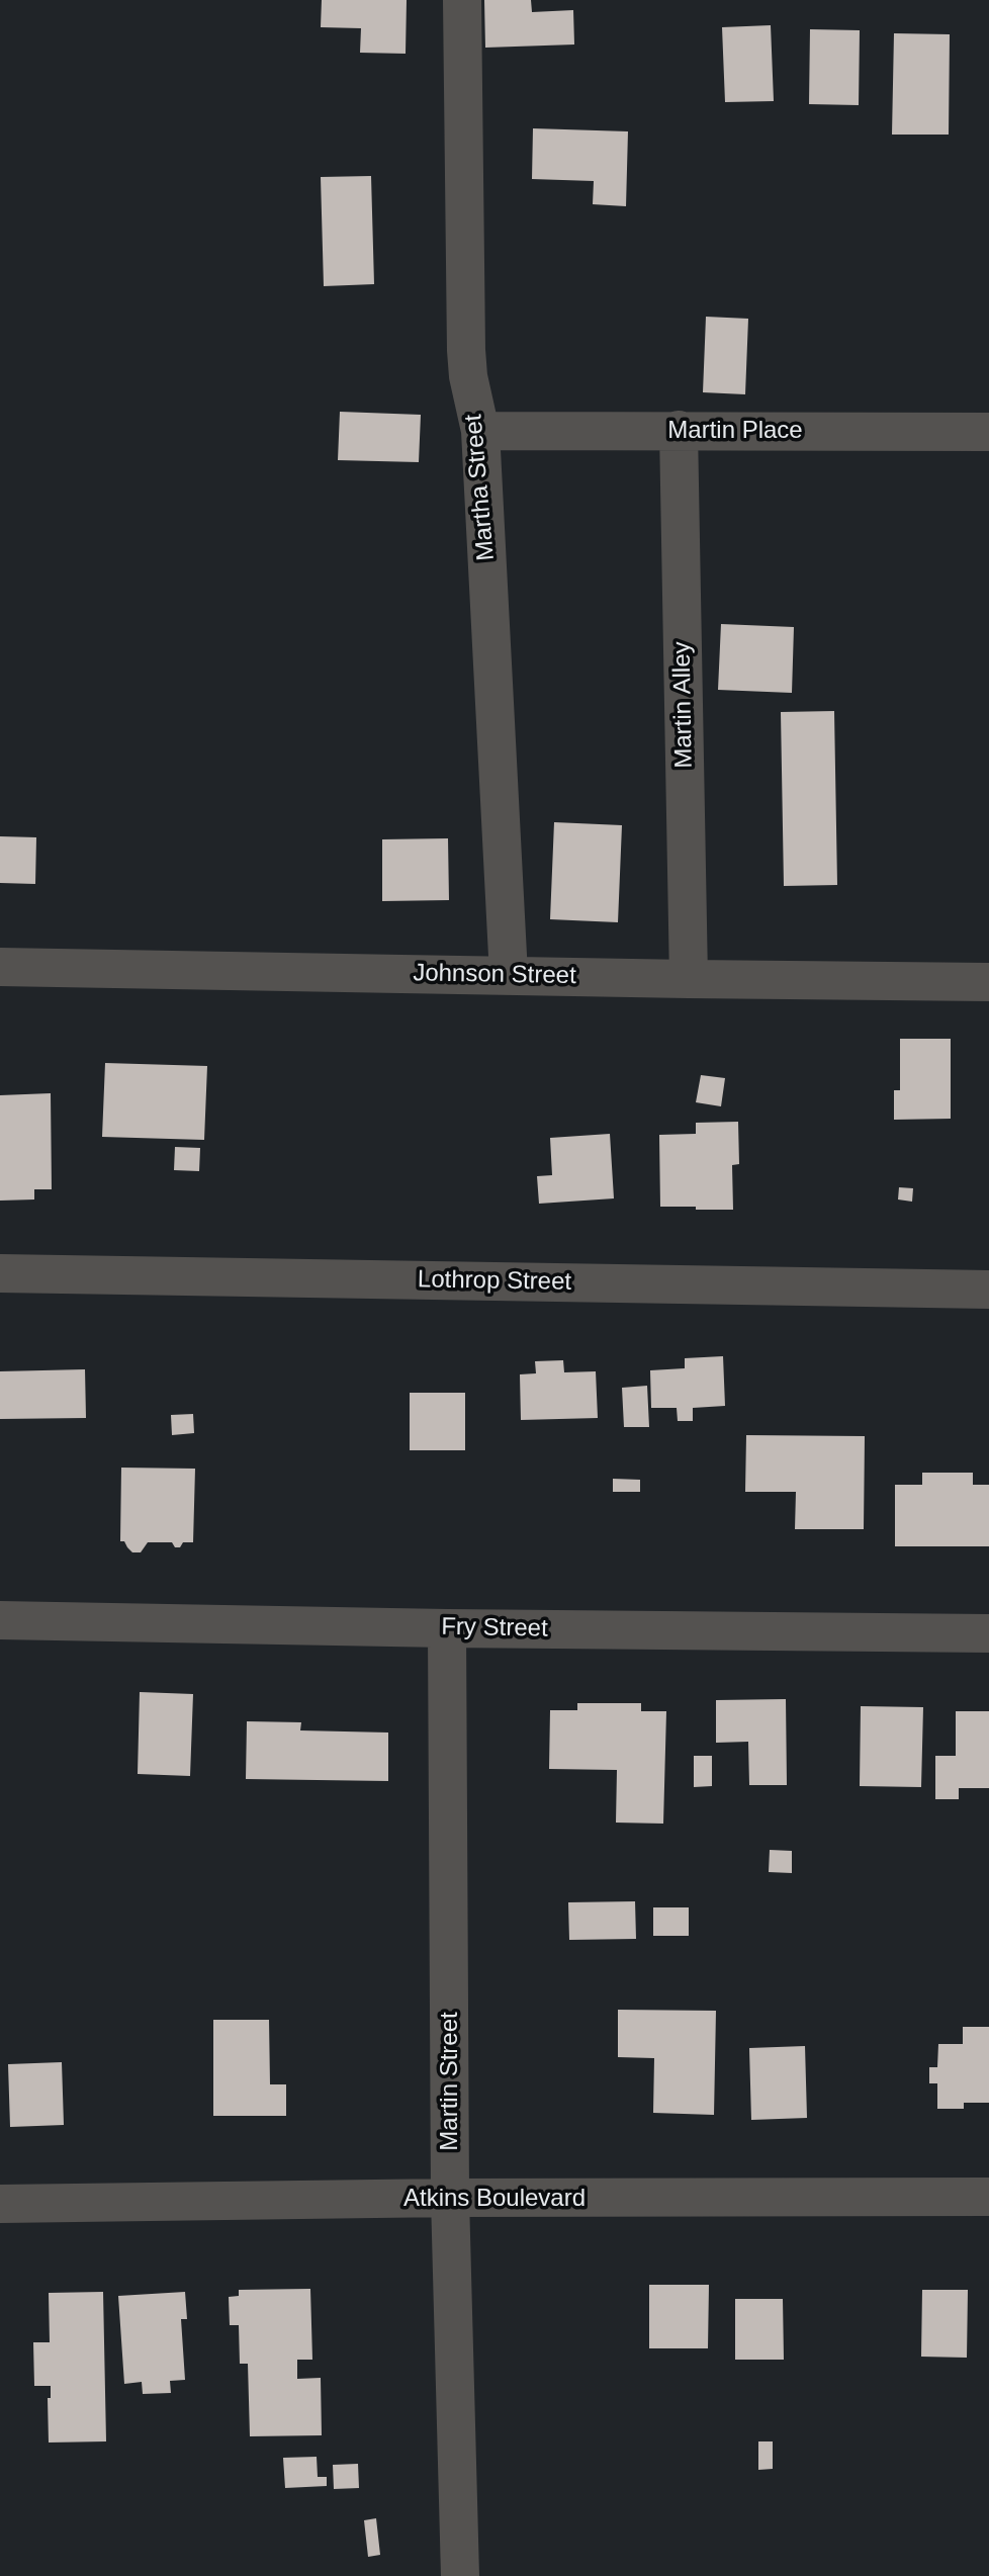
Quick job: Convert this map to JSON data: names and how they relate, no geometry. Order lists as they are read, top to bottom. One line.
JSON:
{"streets":{"street":["Martin Place","Martha Street","Martin Alley","Johnson Street","Lothrop Street","Fry Street","Martin Street","Atkins Boulevard"]},"crossings":[["Martin Place","Martha Street"],["Martin Place","Martin Alley"],["Martha Street","Johnson Street"],["Martin Alley","Johnson Street"],["Fry Street","Martin Street"],["Martin Street","Atkins Boulevard"]]}
